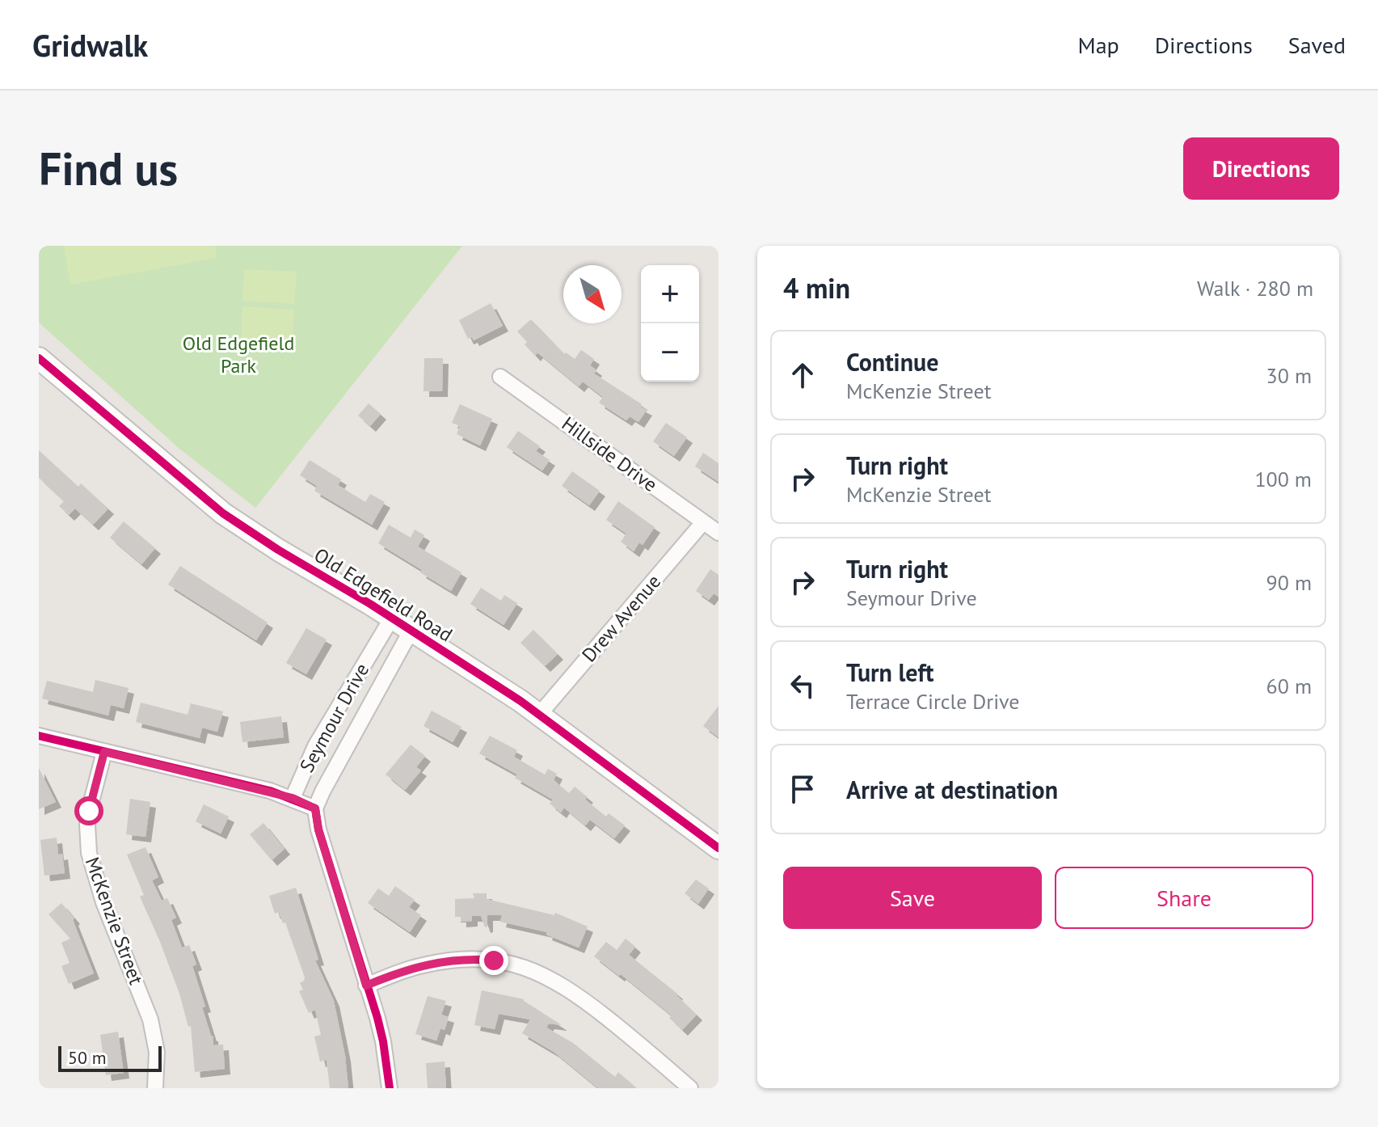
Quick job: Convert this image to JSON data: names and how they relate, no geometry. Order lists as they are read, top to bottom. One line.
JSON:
{"streets":{"street":["Hillside Drive","Old Edgefield Road","Drew Avenue","Seymour Drive","McKenzie Street"]},"crossings":[["Hillside Drive","Drew Avenue"],["Old Edgefield Road","Drew Avenue"],["Old Edgefield Road","Seymour Drive"]],"parks":["Old Edgefield Park"],"scale_bar":"50 m","north":"bottom right","page":{"header":"Gridwalk","nav":["Map","Directions","Saved"],"buttons":["Directions",["Save","Share"]],"title":"Find us","heading":["4 min","Walk · 280 m"],"map_buttons":["+","−"],"list":[["Continue","McKenzie Street","30 m"],["Turn right","McKenzie Street","100 m"],["Turn right","Seymour Drive","90 m"],["Turn left","Terrace Circle Drive","60 m"],"Arrive at destination"],"scale":"50 m"}}
